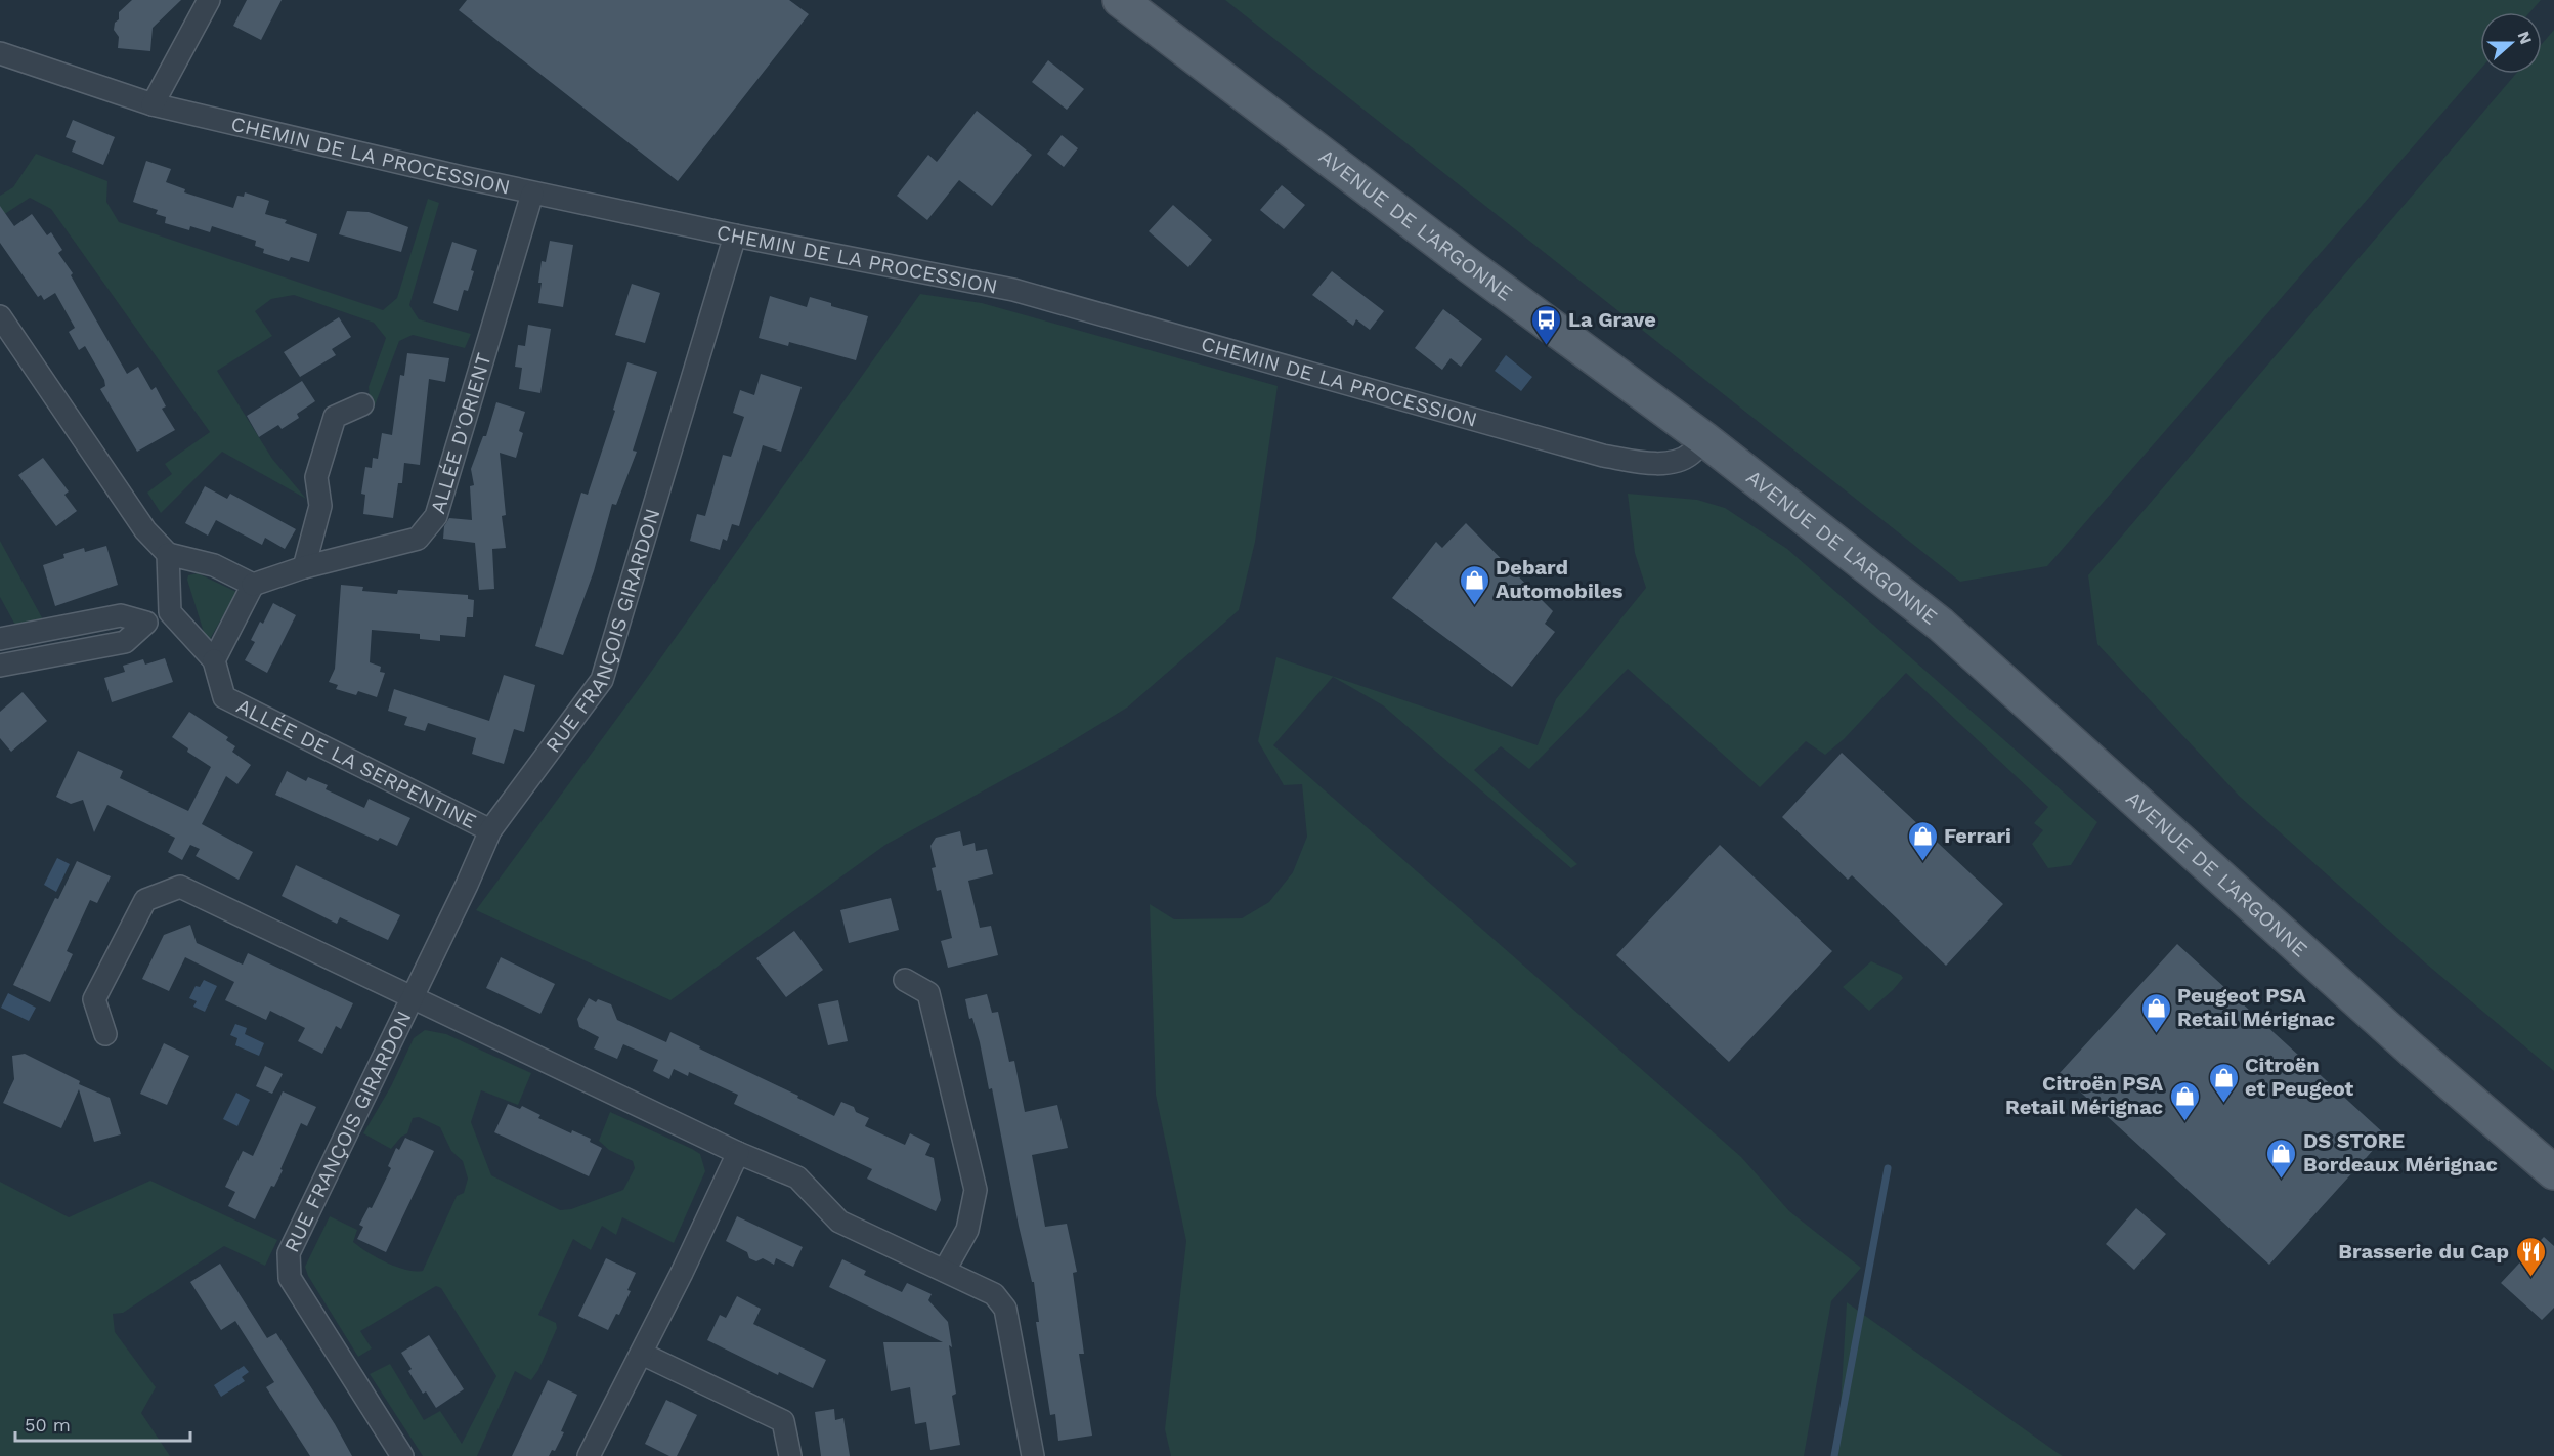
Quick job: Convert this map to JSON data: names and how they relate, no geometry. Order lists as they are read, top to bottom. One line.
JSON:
{"streets":{"main road":["AVENUE DE L'ARGONNE"],"street":["CHEMIN DE LA PROCESSION","ALLÉE D'ORIENT","RUE FRANÇOIS GIRARDON","ALLÉE DE LA SERPENTINE"]},"crossings":[["CHEMIN DE LA PROCESSION","AVENUE DE L'ARGONNE"],["CHEMIN DE LA PROCESSION","ALLÉE D'ORIENT"],["CHEMIN DE LA PROCESSION","RUE FRANÇOIS GIRARDON"],["RUE FRANÇOIS GIRARDON","ALLÉE DE LA SERPENTINE"]],"places":{"bus stop":["La Grave"],"shop":["Debard Automobiles","Ferrari","Peugeot PSA Retail Mérignac","Citroën et Peugeot","Citroën PSA Retail Mérignac","DS STORE Bordeaux Mérignac"],"restaurant":["Brasserie du Cap"]},"scale_bar":"50 m","north":"right"}
